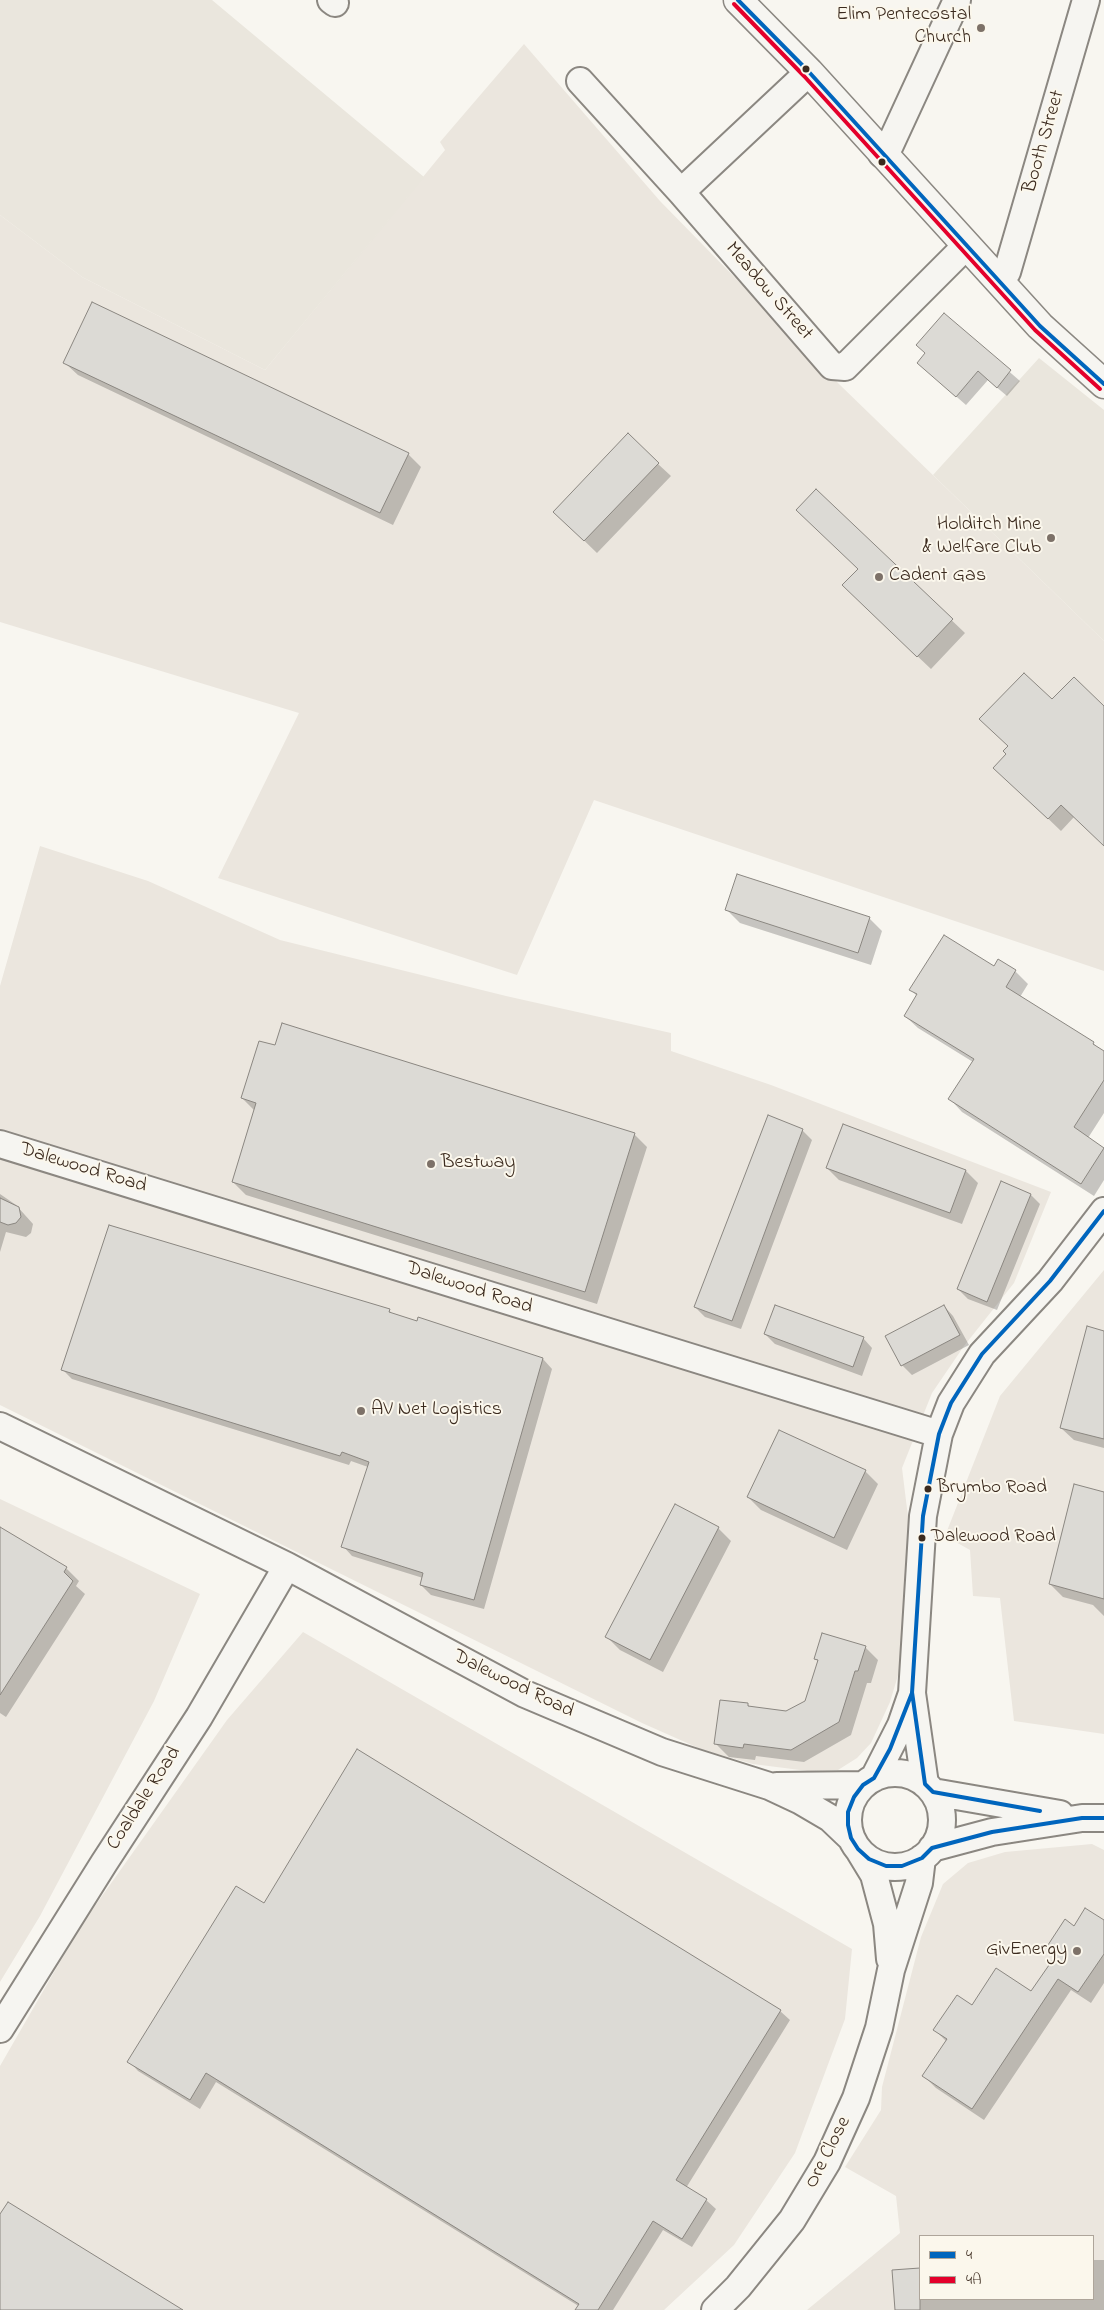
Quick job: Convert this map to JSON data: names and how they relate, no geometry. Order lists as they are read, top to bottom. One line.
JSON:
{"streets":{"street":["Booth Street","Meadow Street","Dalewood Road","Coaldale Road","Ore Close"]},"crossings":[["Dalewood Road","Coaldale Road"],["Dalewood Road","Ore Close"]],"places":["Elim Pentecostal Church","Holditch Mine & Welfare Club","Cadent Gas","Bestway","AV Net Logistics","Brymbo Road","Dalewood Road","GivEnergy"],"lines":["transit line 4","transit line 4A"],"legend":["4","4A"]}
